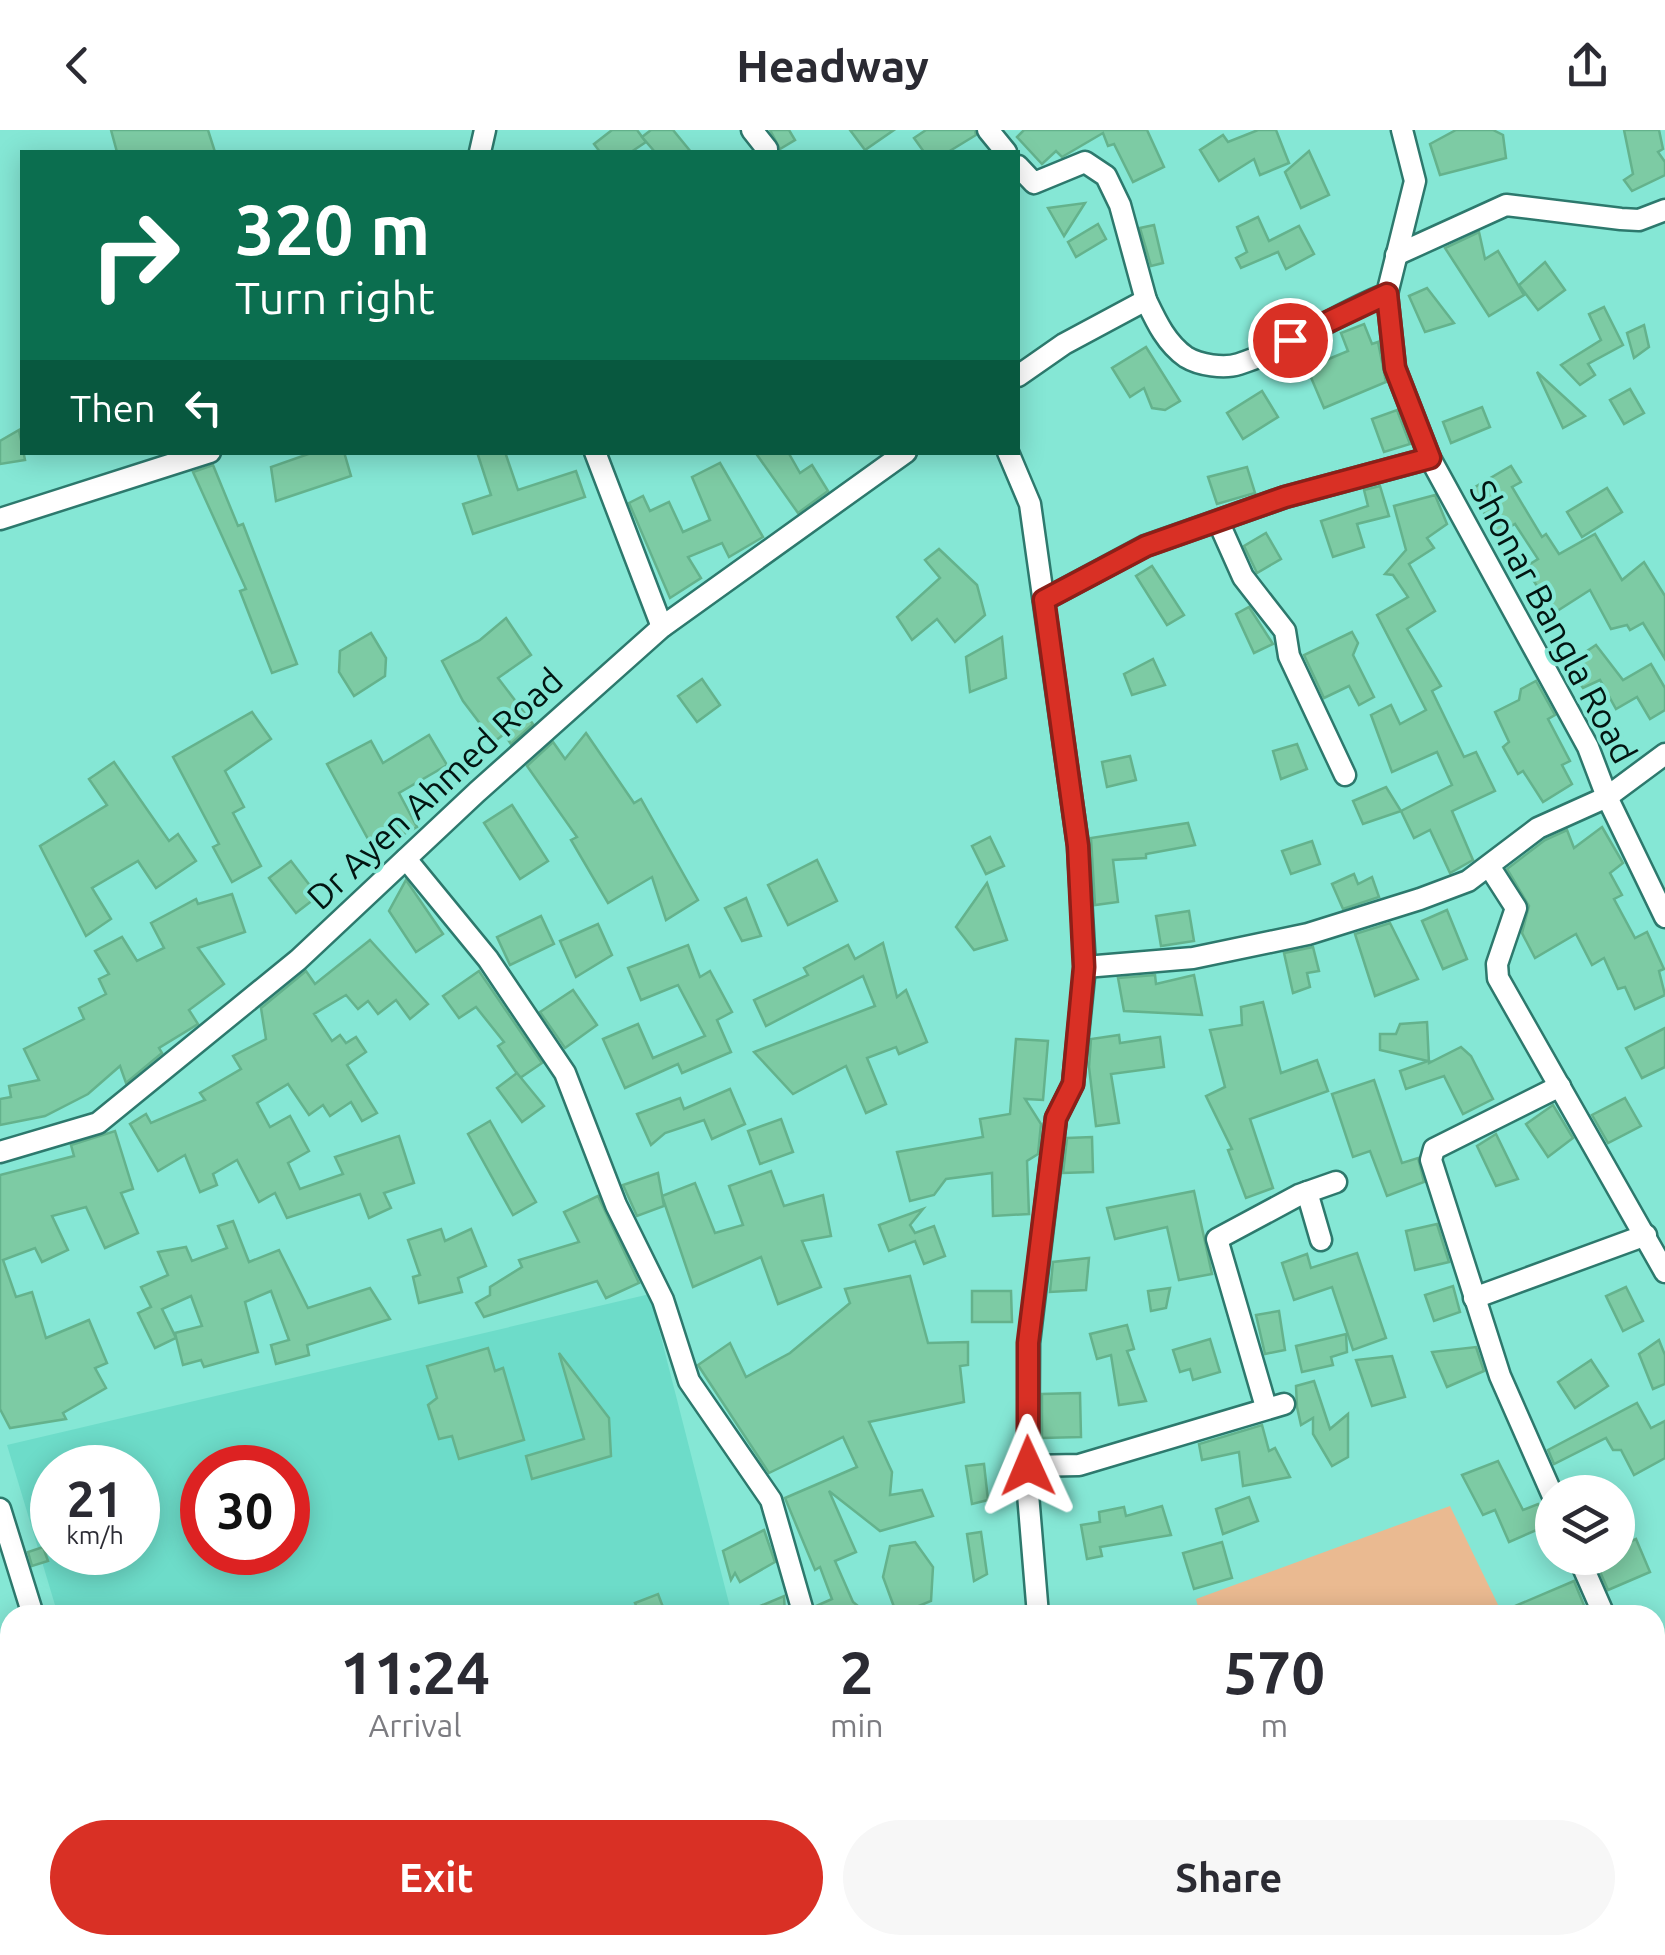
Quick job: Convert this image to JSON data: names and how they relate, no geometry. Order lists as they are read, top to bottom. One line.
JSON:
{"streets":{"street":["Shonar Bangla Road","Dr Ayen Ahmed Road"]},"page":{"header":"Headway","turn":["320 m","Turn right"],"then":"Then","speed":"21 km/h","limit":"30","eta":["11:24","Arrival","2","min","570","m"],"buttons":["Exit","Share"]}}
